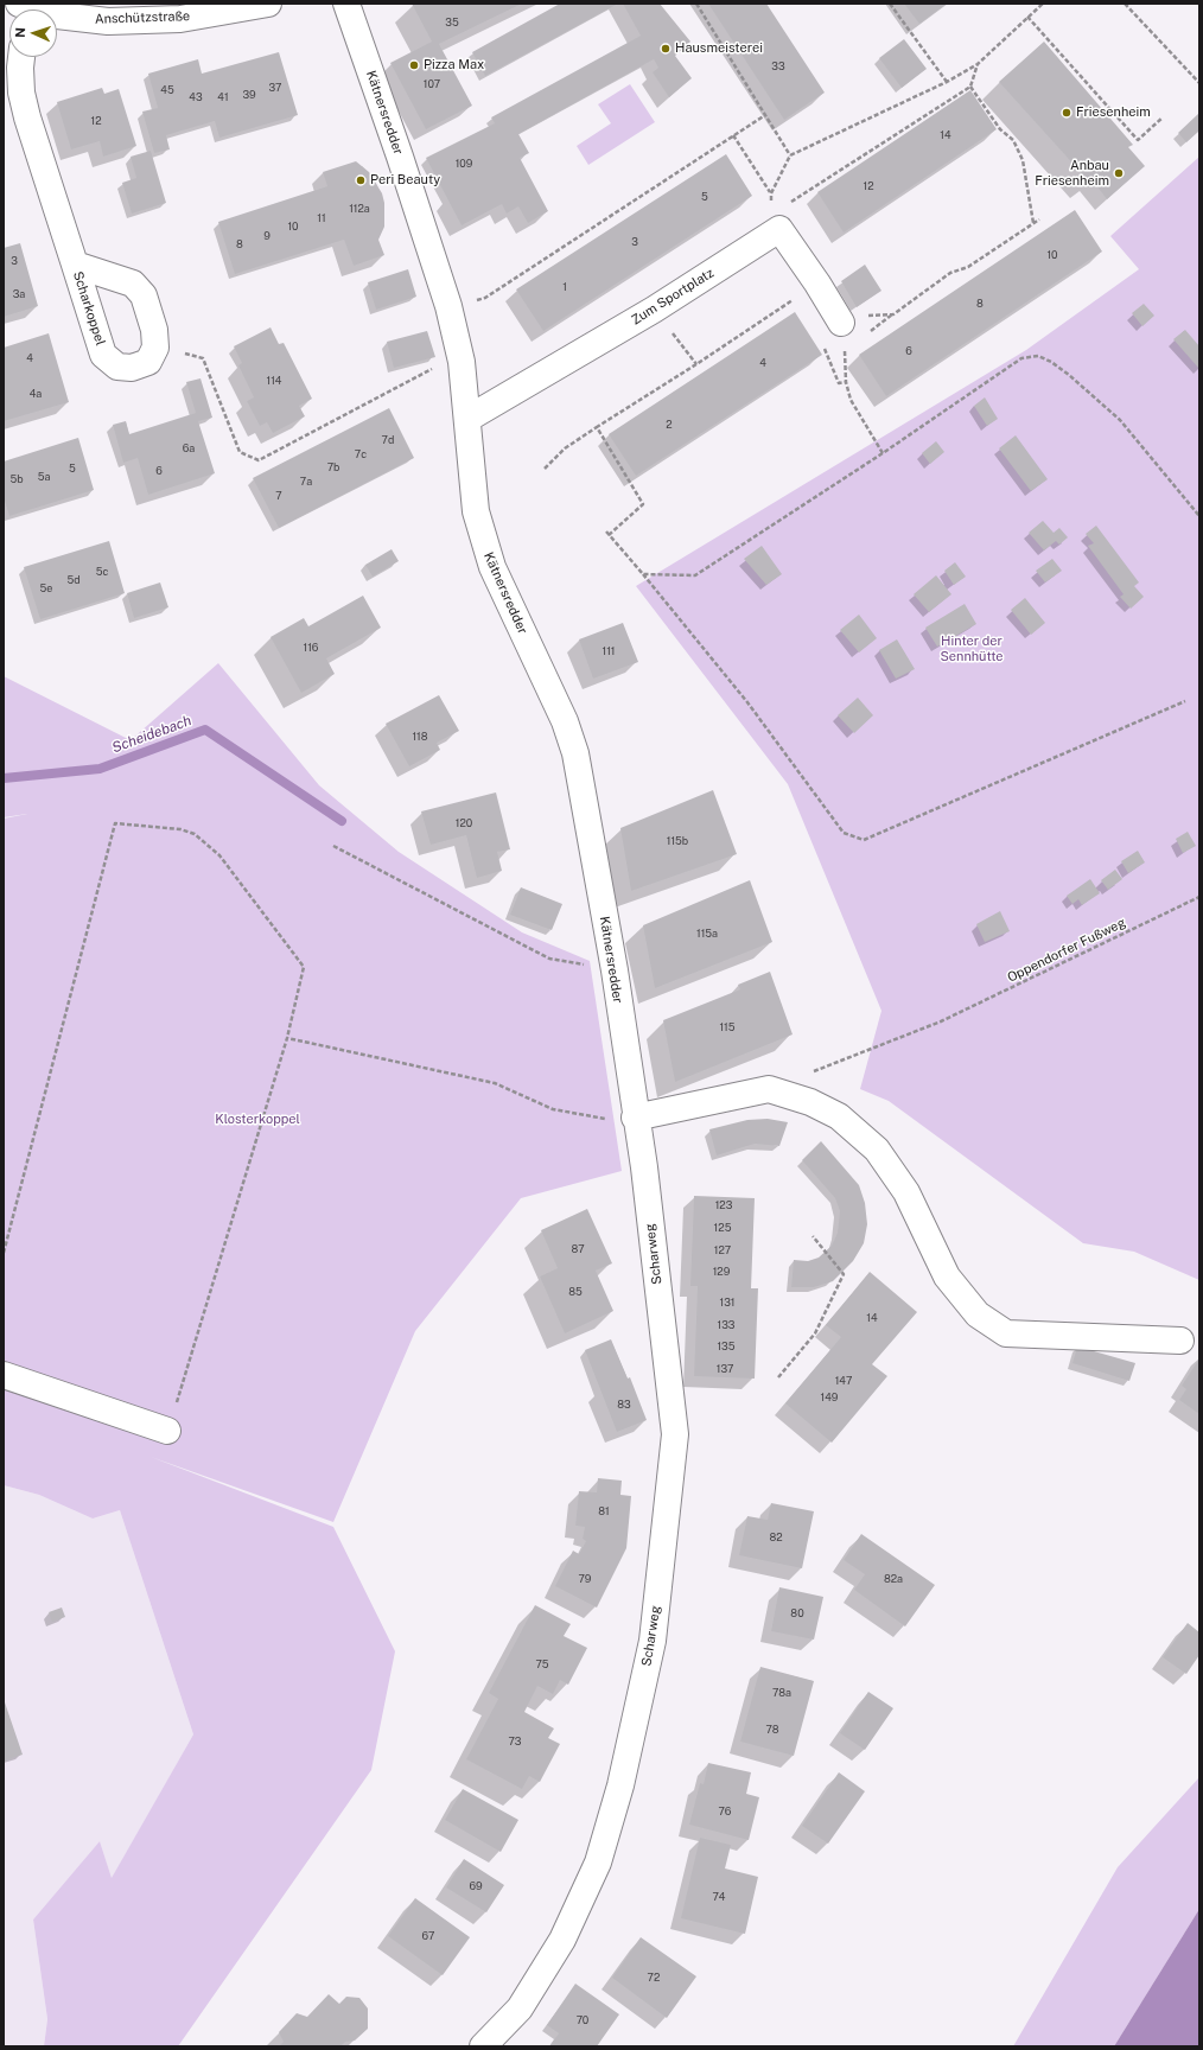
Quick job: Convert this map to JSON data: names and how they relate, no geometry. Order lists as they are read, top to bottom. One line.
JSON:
{"streets":{"street":["Anschützstraße","Kätnersredder","Zum Sportplatz","Scharkoppel","Scharweg"],"path":["Oppendorfer Fußweg"]},"crossings":[["Kätnersredder","Zum Sportplatz"],["Kätnersredder","Scharweg"]],"water":["Scheidebach"],"parks":["Hinter der Sennhütte","Klosterkoppel"],"places":["Hausmeisterei","Pizza Max","Friesenheim","Anbau Friesenheim","Peri Beauty"],"house_numbers":["35","33","107","37","45","39","43","41","12","14","109","12","5","112a","11","10","9","3","8","10","3","1","3a","8","6","4","4","114","4a","2","7d","6a","7c","7b","5","6","5a","5b","7a","7","5c","5d","5e","116","111","118","120","115b","115a","115","123","125","87","127","129","85","131","14","133","135","137","147","149","83","81","82","79","82a","80","75","78a","78","73","76","69","74","67","72","70"],"north":"left"}
